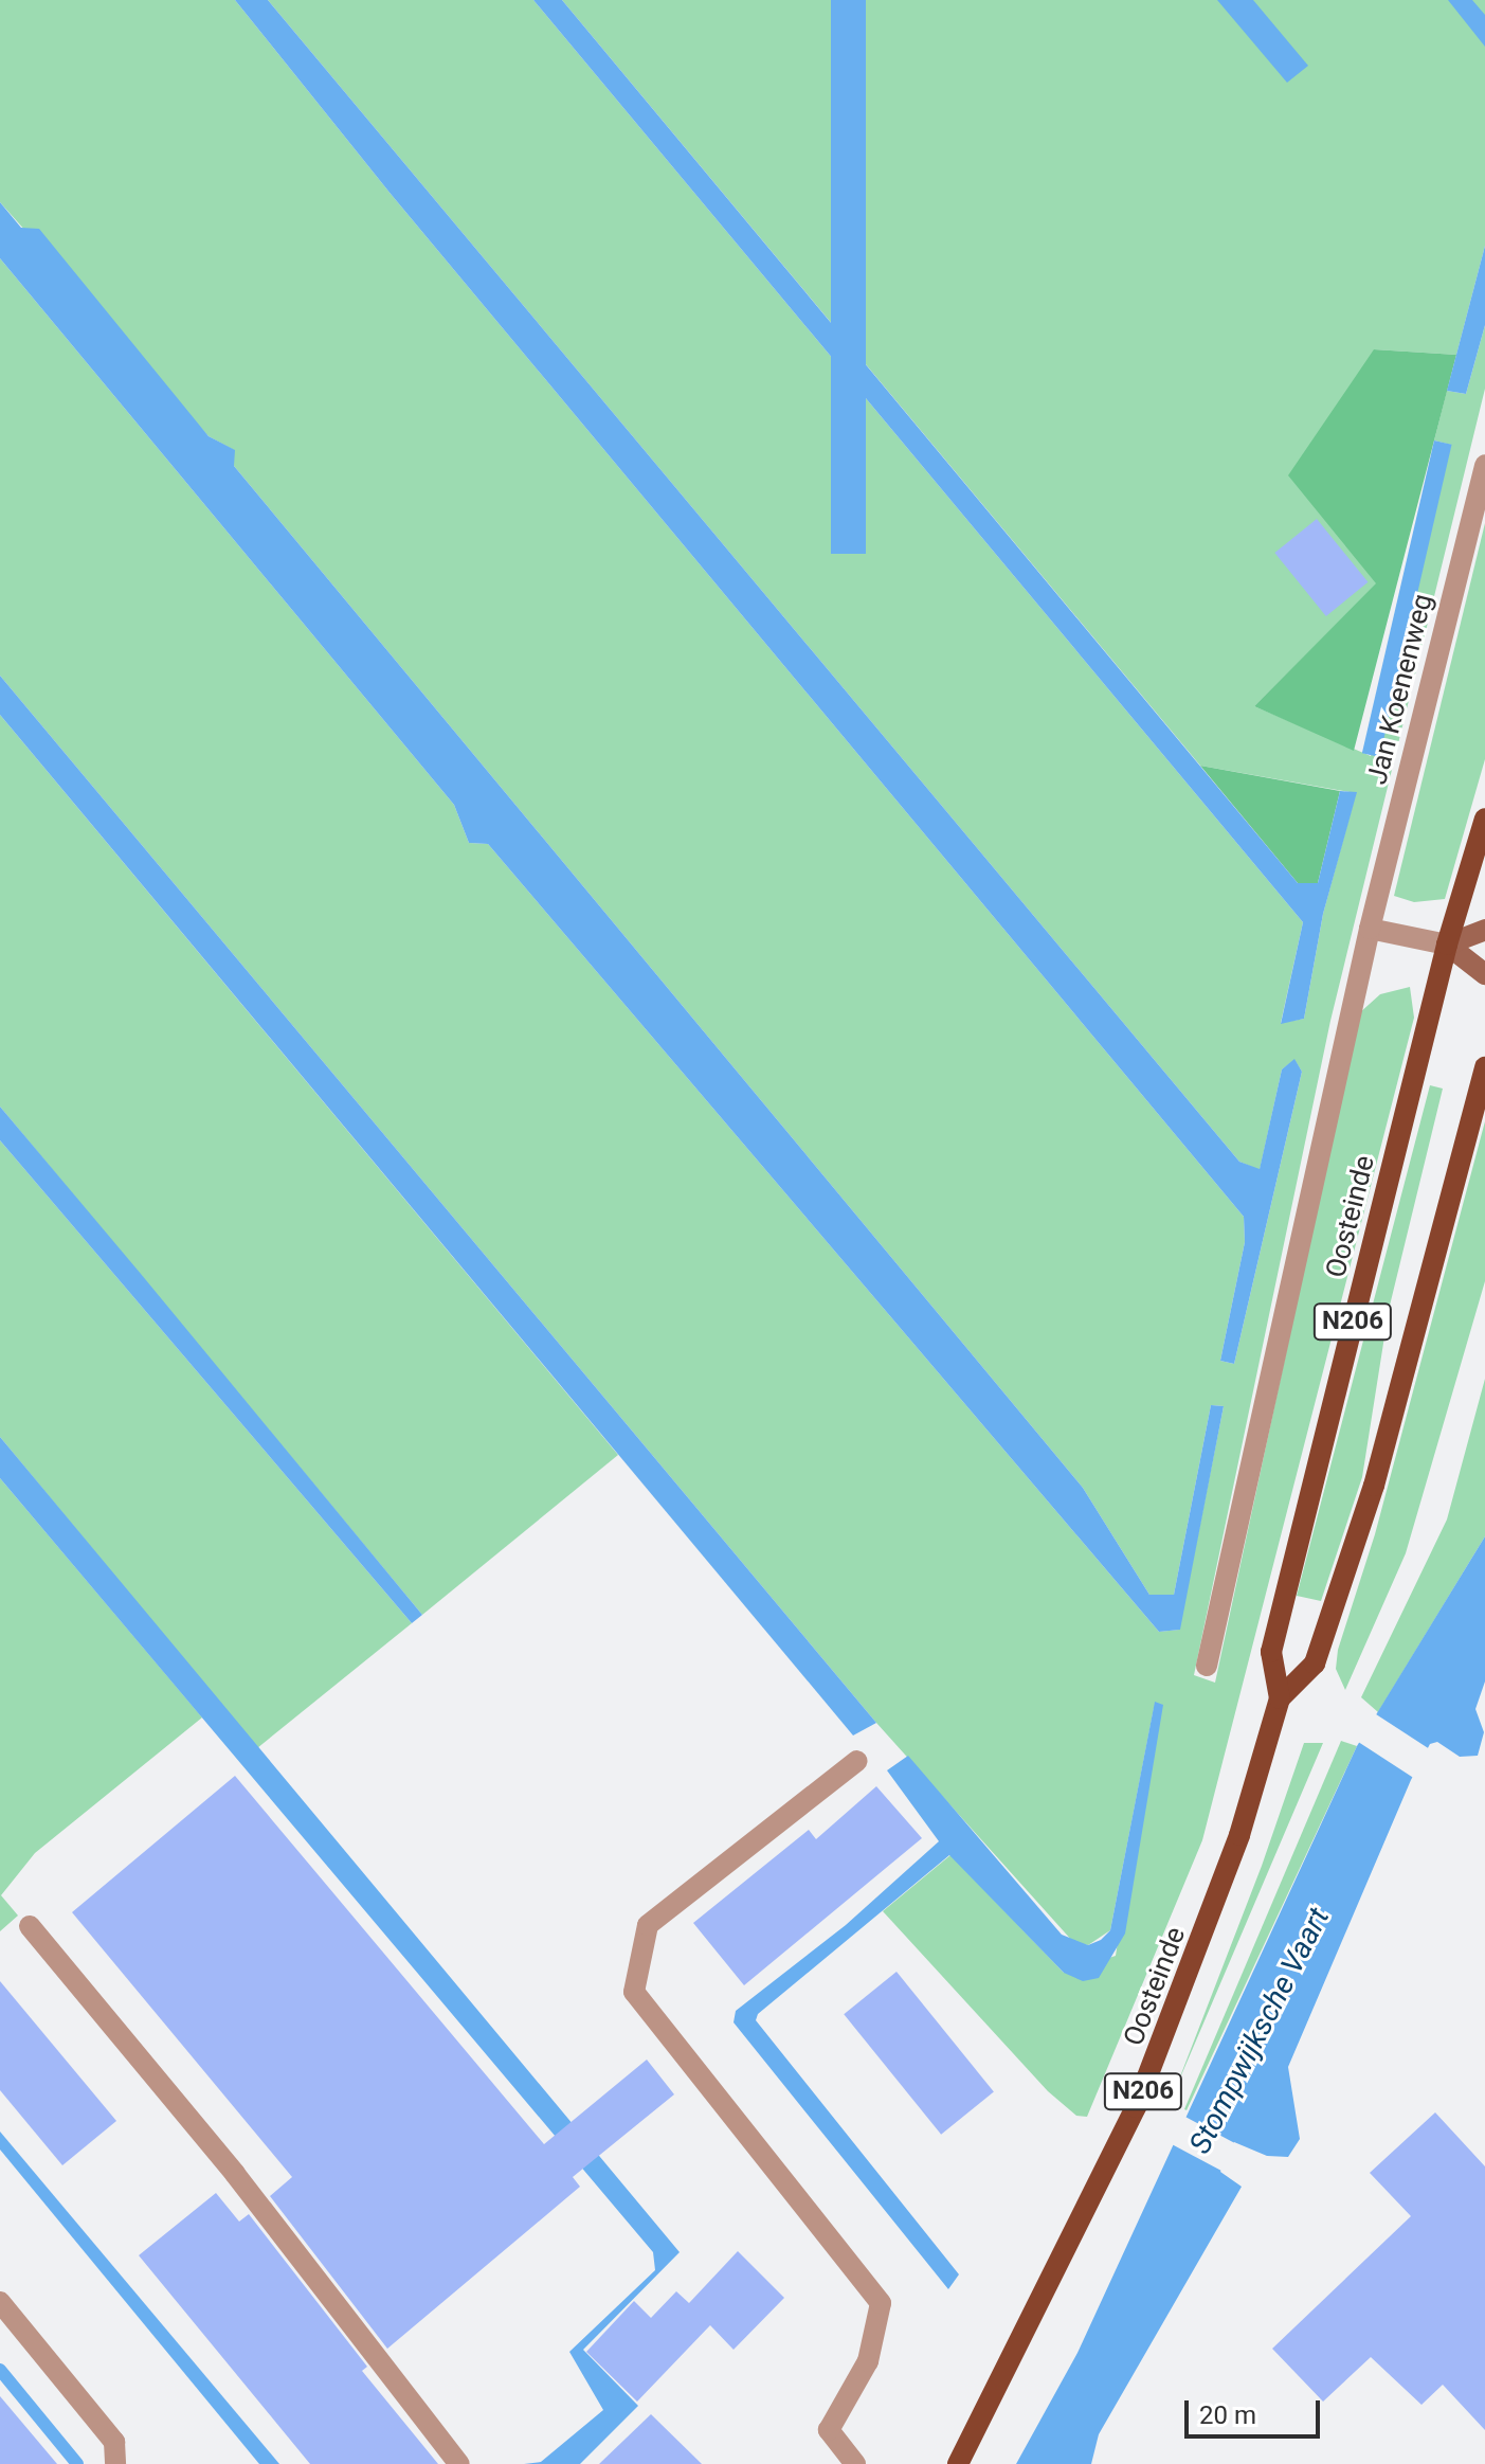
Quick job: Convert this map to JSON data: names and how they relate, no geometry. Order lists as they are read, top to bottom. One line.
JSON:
{"streets":{"main road":["Oosteinde","N206"],"street":["Jan Koenenweg"]},"crossings":[["Jan Koenenweg","Oosteinde"],["Oosteinde","N206"]],"water":["Stompwijksche Vaart"],"scale_bar":"20 m"}
